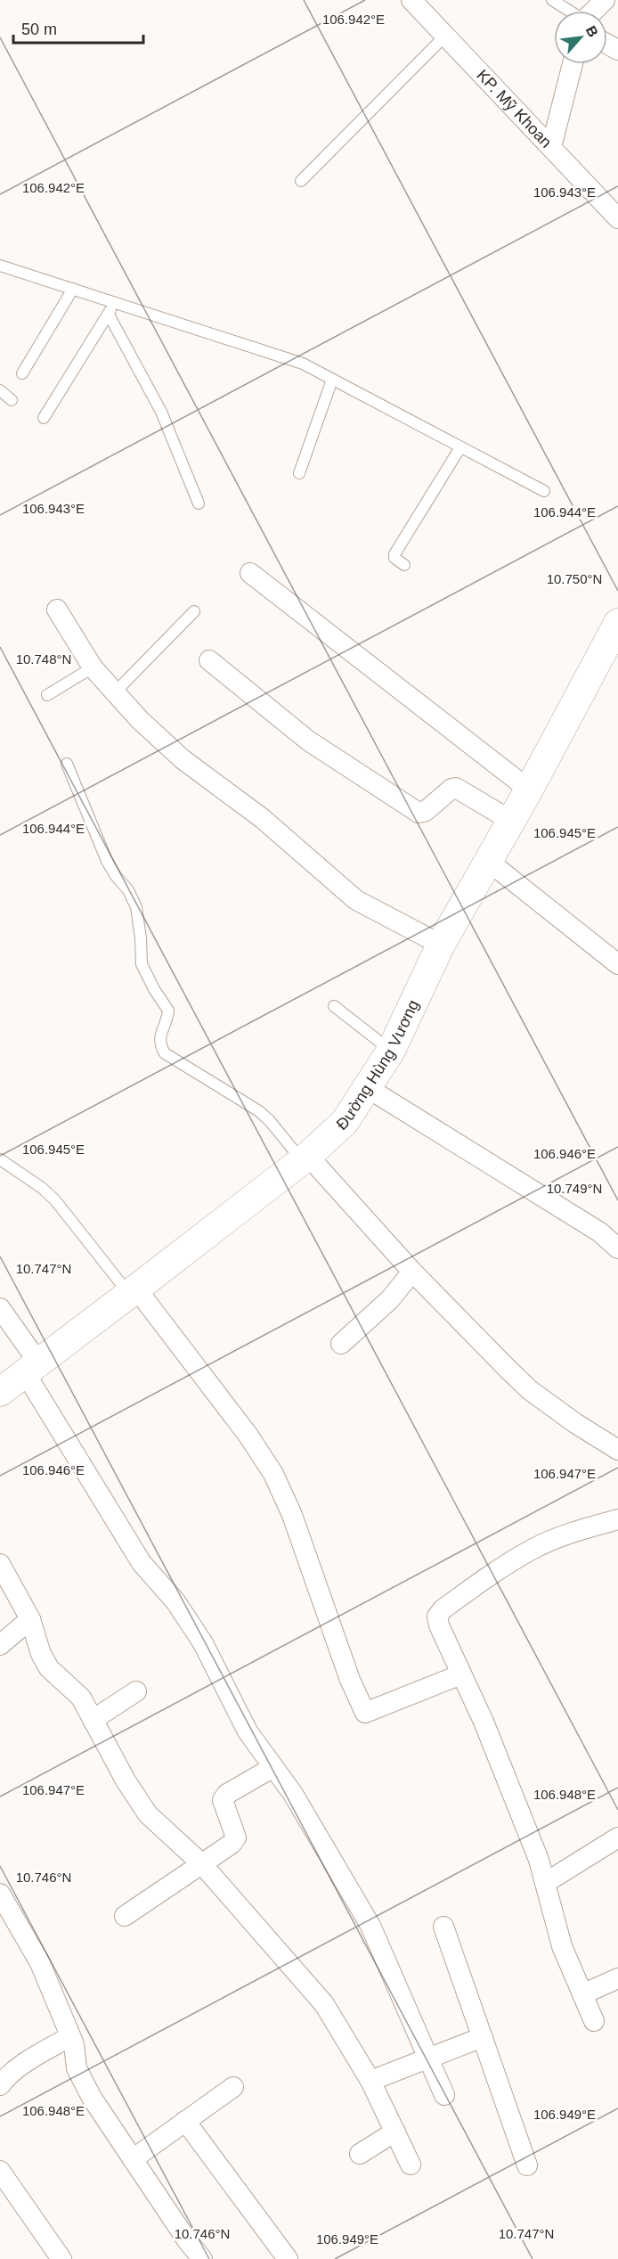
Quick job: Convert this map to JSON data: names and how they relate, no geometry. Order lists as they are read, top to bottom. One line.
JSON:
{"streets":{"street":["KP. Mỹ Khoan","Đường Hùng Vương"]},"scale_bar":"50 m","north":"top right","coordinates":["106.942°E","106.943°E","106.944°E","10.750°N","10.748°N","106.945°E","106.946°E","10.749°N","10.747°N","106.947°E","106.948°E","10.746°N","106.949°E"]}
